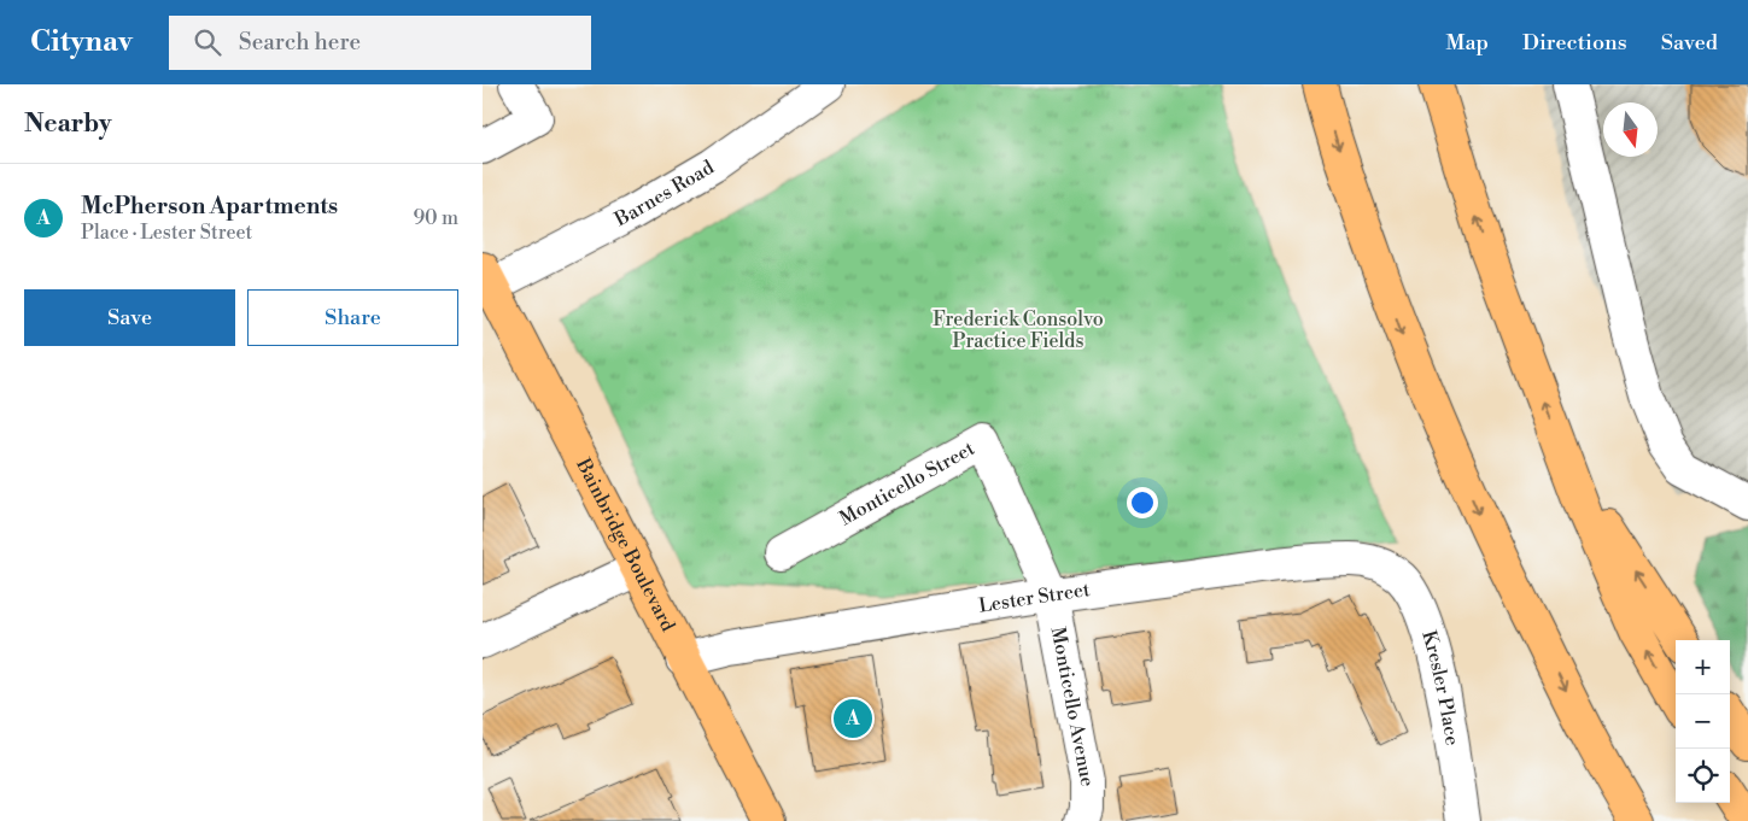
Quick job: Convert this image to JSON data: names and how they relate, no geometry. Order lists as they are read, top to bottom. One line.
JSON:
{"streets":{"main road":["Bainbridge Boulevard"],"street":["Barnes Road","Monticello Street","Lester Street","Kresler Place","Monticello Avenue"]},"crossings":[["Barnes Road","Bainbridge Boulevard"],["Monticello Street","Lester Street"],["Monticello Street","Monticello Avenue"],["Bainbridge Boulevard","Lester Street"],["Lester Street","Kresler Place"],["Lester Street","Monticello Avenue"]],"parks":["Frederick Consolvo Practice Fields"],"north":"bottom","page":{"header":"Citynav","search":"Search here","nav":["Map","Directions","Saved"],"heading":"Nearby","list":[{"mark":"A","name":"McPherson Apartments","note":"Place · Lester Street","value":"90 m"}],"buttons":["Save","Share"],"map_buttons":["+","−"],"pins":"A"}}
